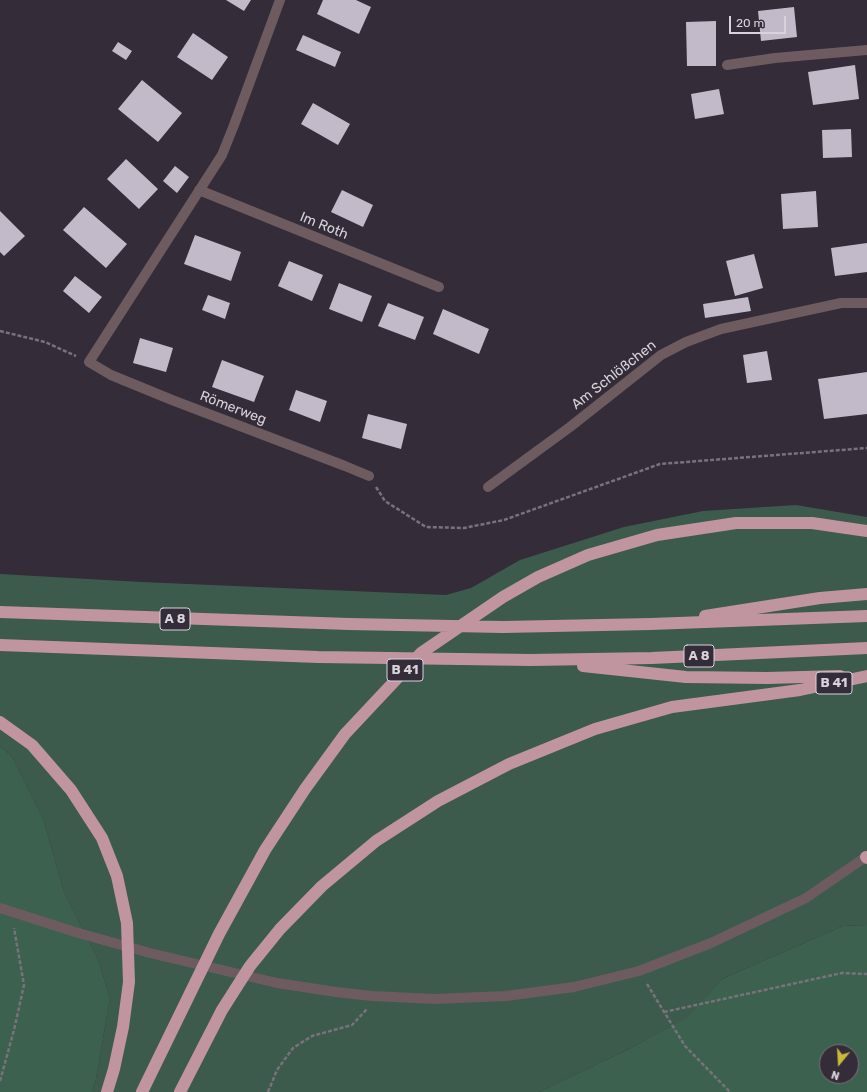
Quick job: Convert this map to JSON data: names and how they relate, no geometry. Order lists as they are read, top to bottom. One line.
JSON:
{"streets":{"highway":["A 8","B 41"],"street":["Im Roth","Am Schlößchen","Römerweg"]},"scale_bar":"20 m","north":"bottom"}
